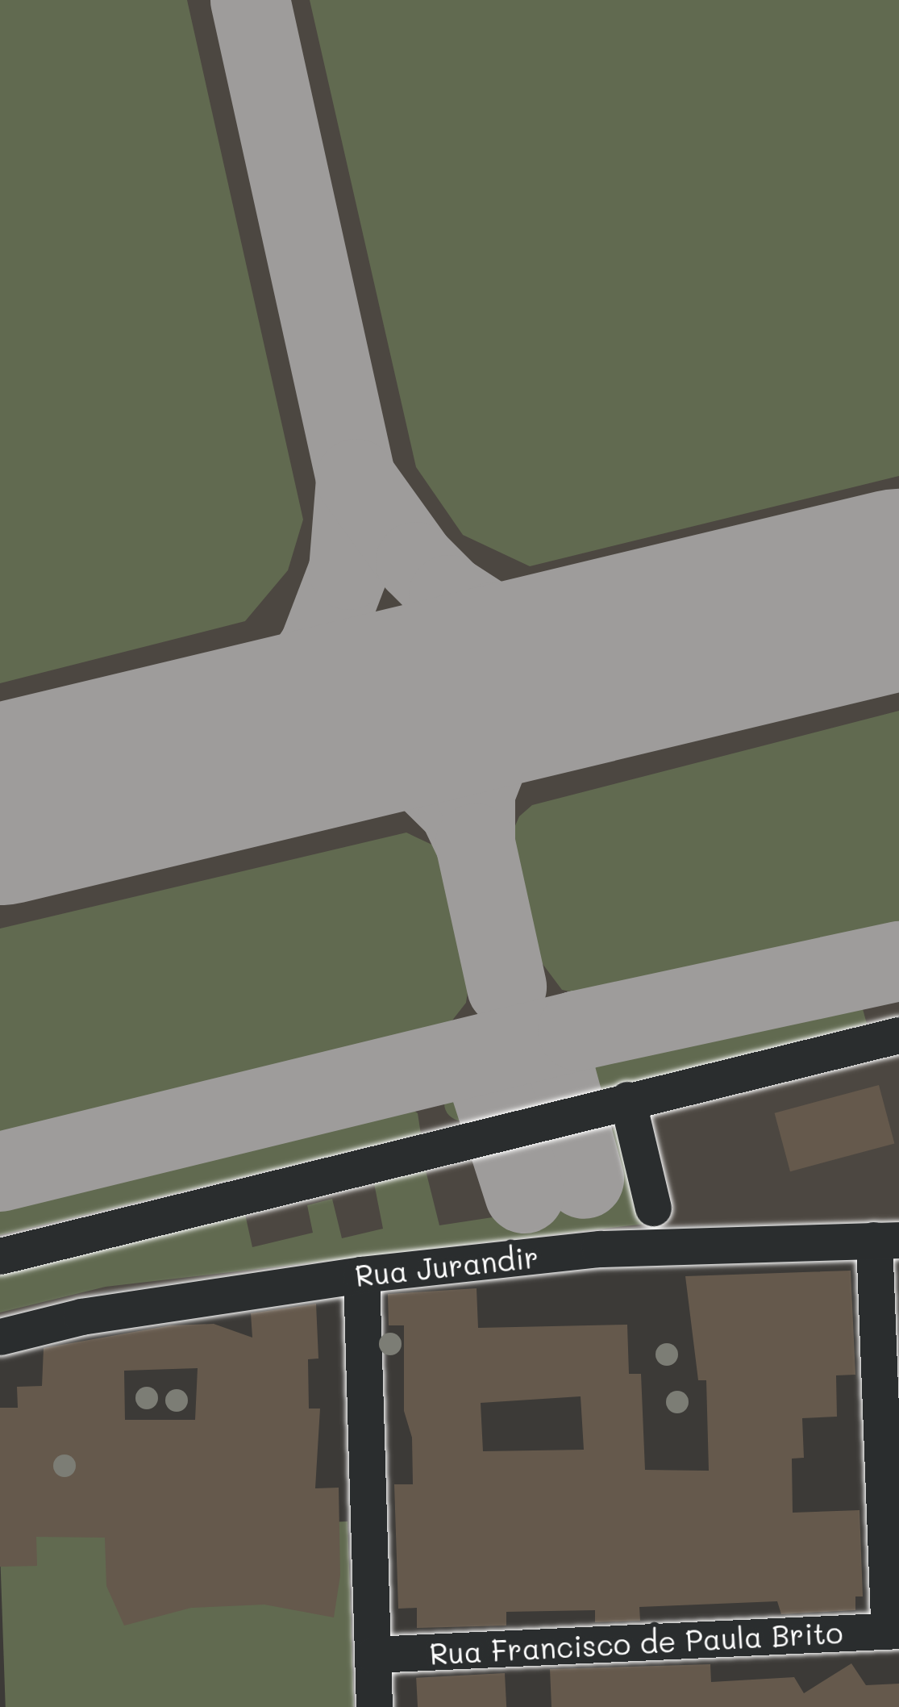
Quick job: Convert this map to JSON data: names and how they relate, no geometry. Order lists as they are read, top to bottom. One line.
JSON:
{"streets":{"street":["Rua Jurandir","Rua Francisco de Paula Brito"]}}
